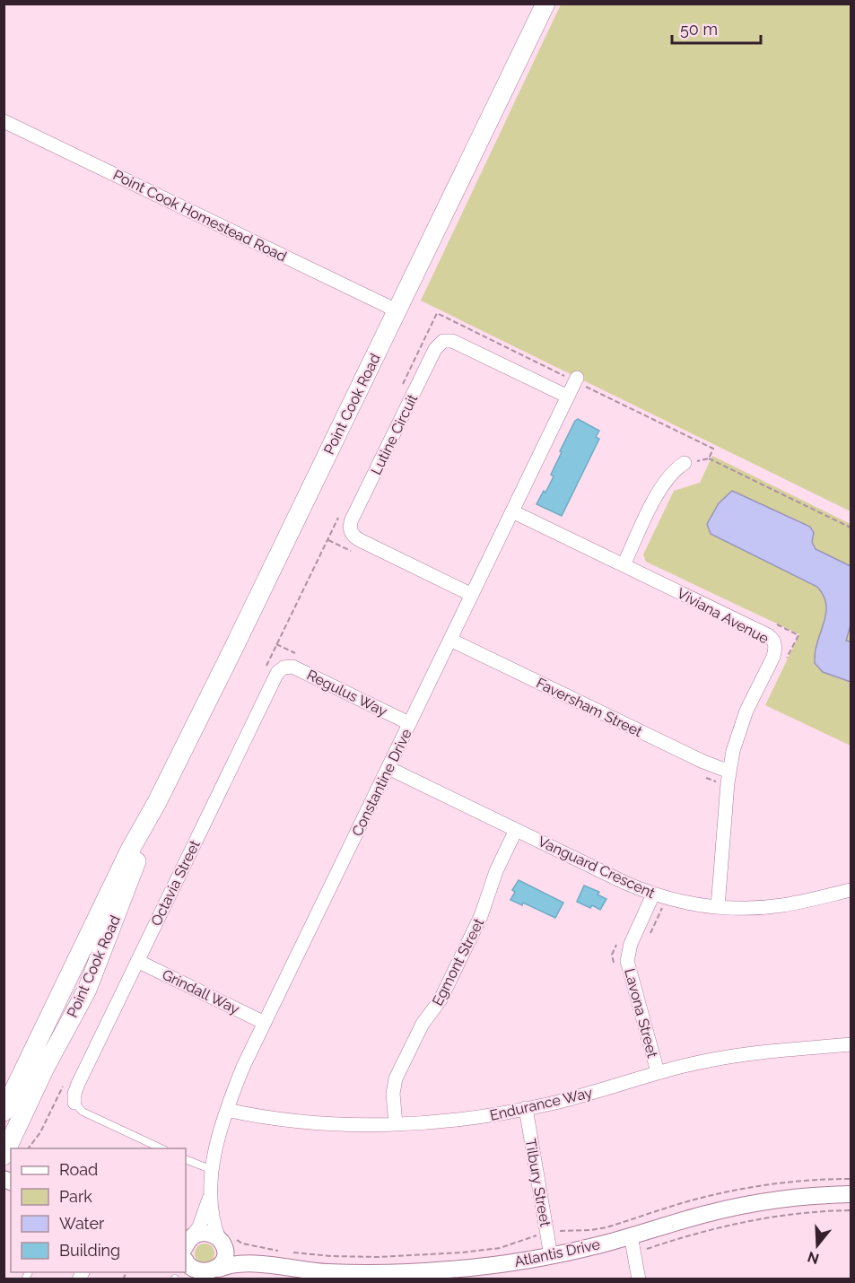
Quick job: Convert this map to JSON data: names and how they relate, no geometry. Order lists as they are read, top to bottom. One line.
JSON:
{"streets":{"main road":["Point Cook Road"],"street":["Point Cook Homestead Road","Lutine Circuit","Viviana Avenue","Regulus Way","Faversham Street","Constantine Drive","Vanguard Crescent","Octavia Street","Egmont Street","Grindall Way","Lavona Street","Endurance Way","Tilbury Street","Atlantis Drive"]},"crossings":[["Point Cook Homestead Road","Point Cook Road"],["Lutine Circuit","Constantine Drive"],["Viviana Avenue","Faversham Street"],["Viviana Avenue","Constantine Drive"],["Viviana Avenue","Vanguard Crescent"],["Regulus Way","Constantine Drive"],["Regulus Way","Octavia Street"],["Faversham Street","Constantine Drive"],["Constantine Drive","Vanguard Crescent"],["Constantine Drive","Grindall Way"],["Constantine Drive","Endurance Way"],["Constantine Drive","Atlantis Drive"],["Vanguard Crescent","Egmont Street"],["Vanguard Crescent","Lavona Street"],["Octavia Street","Grindall Way"],["Egmont Street","Endurance Way"],["Lavona Street","Endurance Way"],["Endurance Way","Tilbury Street"],["Tilbury Street","Atlantis Drive"]],"legend":["Road","Park","Water","Building"],"scale_bar":"50 m","north":"bottom"}
